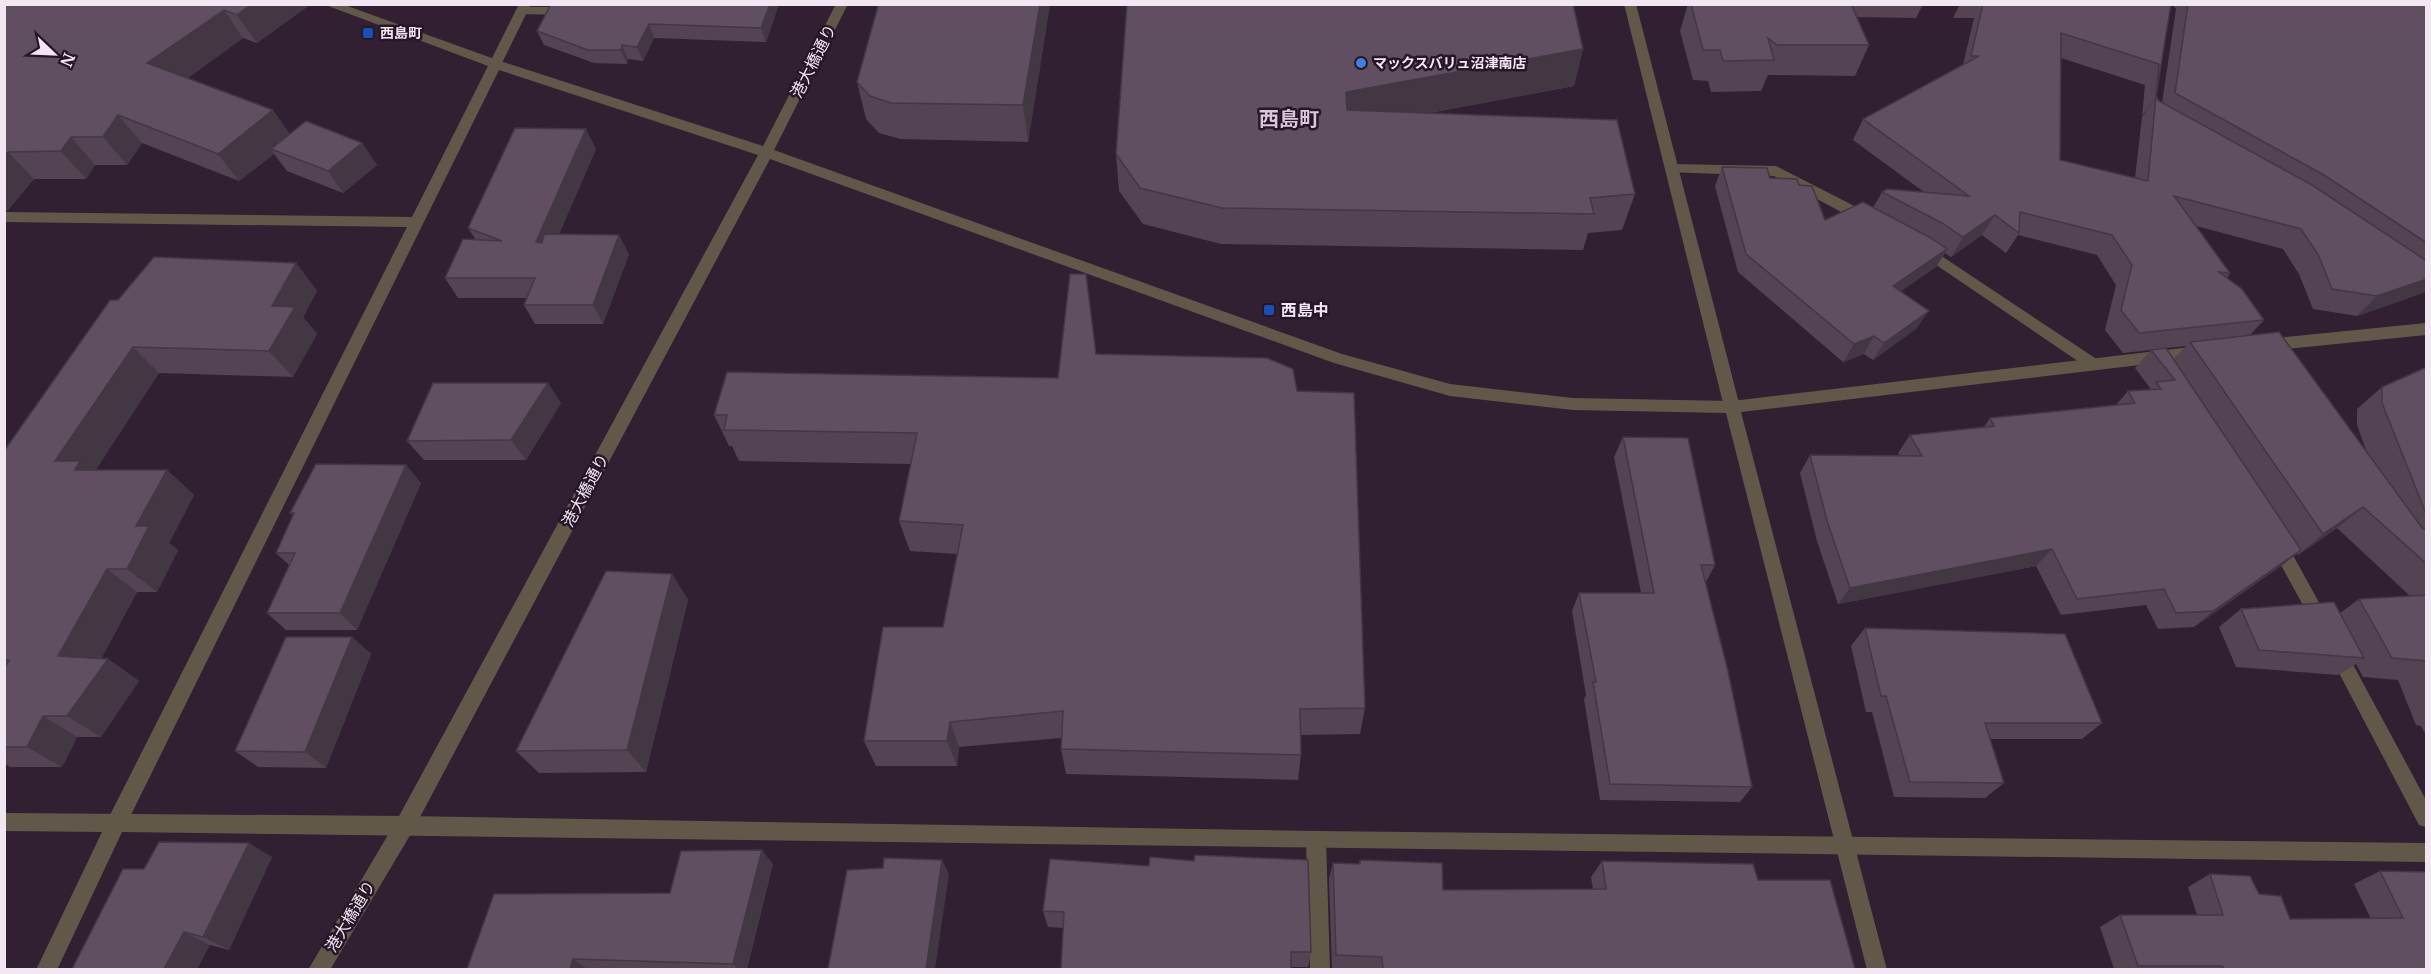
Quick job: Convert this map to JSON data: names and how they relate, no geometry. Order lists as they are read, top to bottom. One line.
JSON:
{"streets":{"street":["港大橋通り"]},"districts":["西島町"],"places":{"transit":["西島町","西島中"],"other":["マックスバリュ沼津南店"]},"north":"bottom right"}
